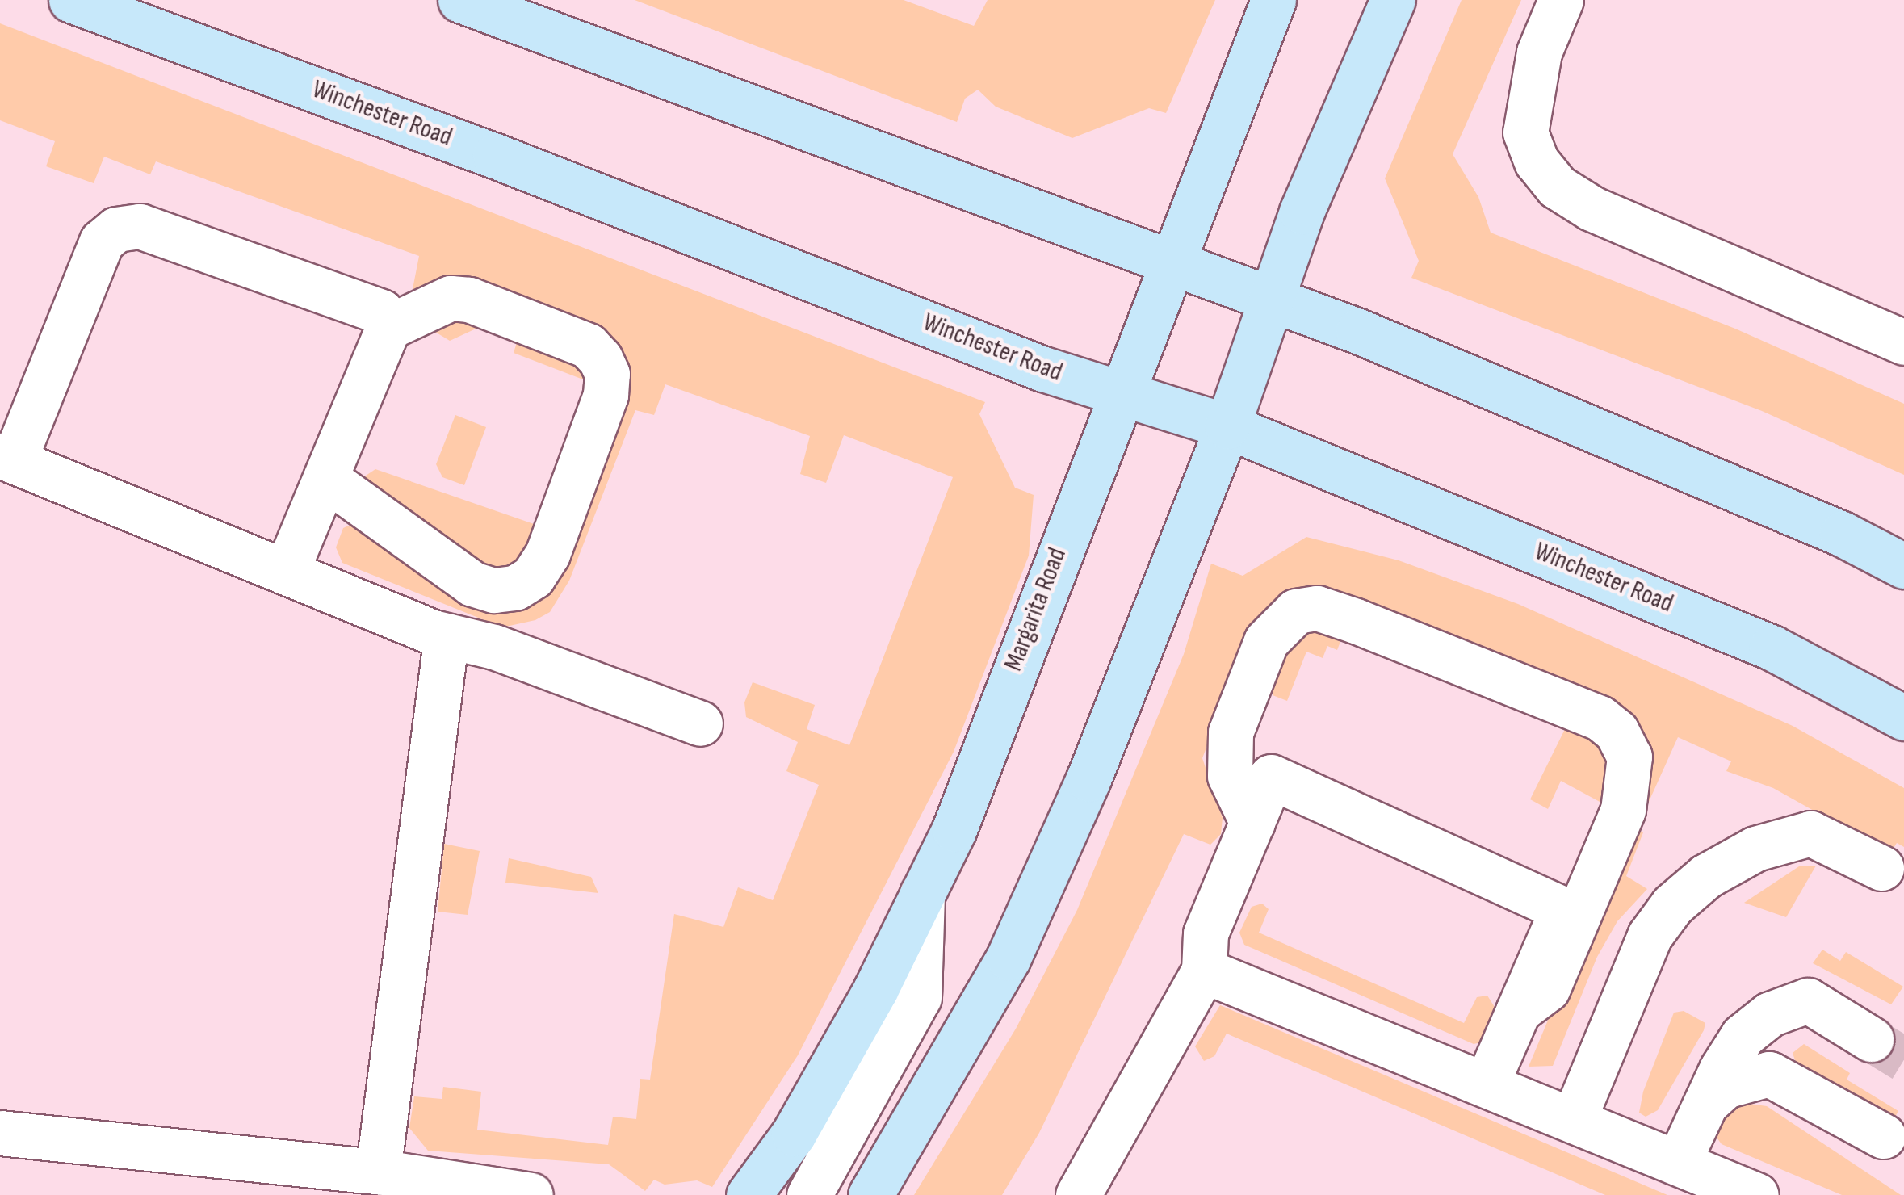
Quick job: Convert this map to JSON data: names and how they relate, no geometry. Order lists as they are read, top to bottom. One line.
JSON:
{"streets":{"main road":["Winchester Road","Margarita Road"]},"crossings":[["Winchester Road","Margarita Road"]]}
